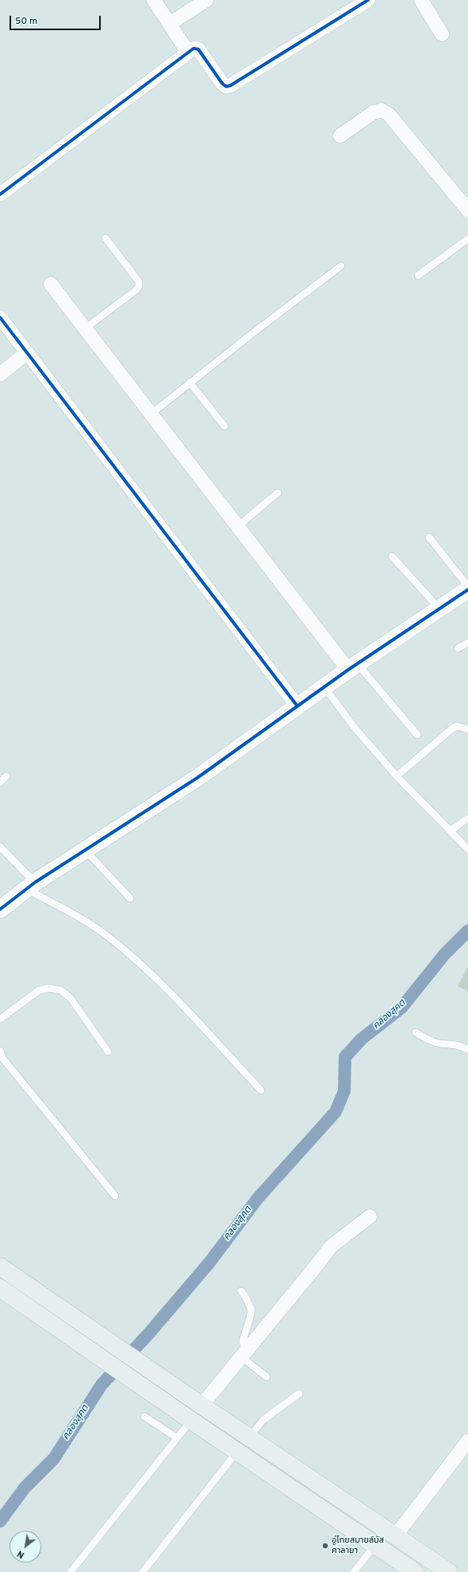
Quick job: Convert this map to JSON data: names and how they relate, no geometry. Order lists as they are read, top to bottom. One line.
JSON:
{"water":["คลองสุคต"],"places":["อู่ไทยสมายล์บัส ศาลายา"],"scale_bar":"50 m","north":"bottom left"}
